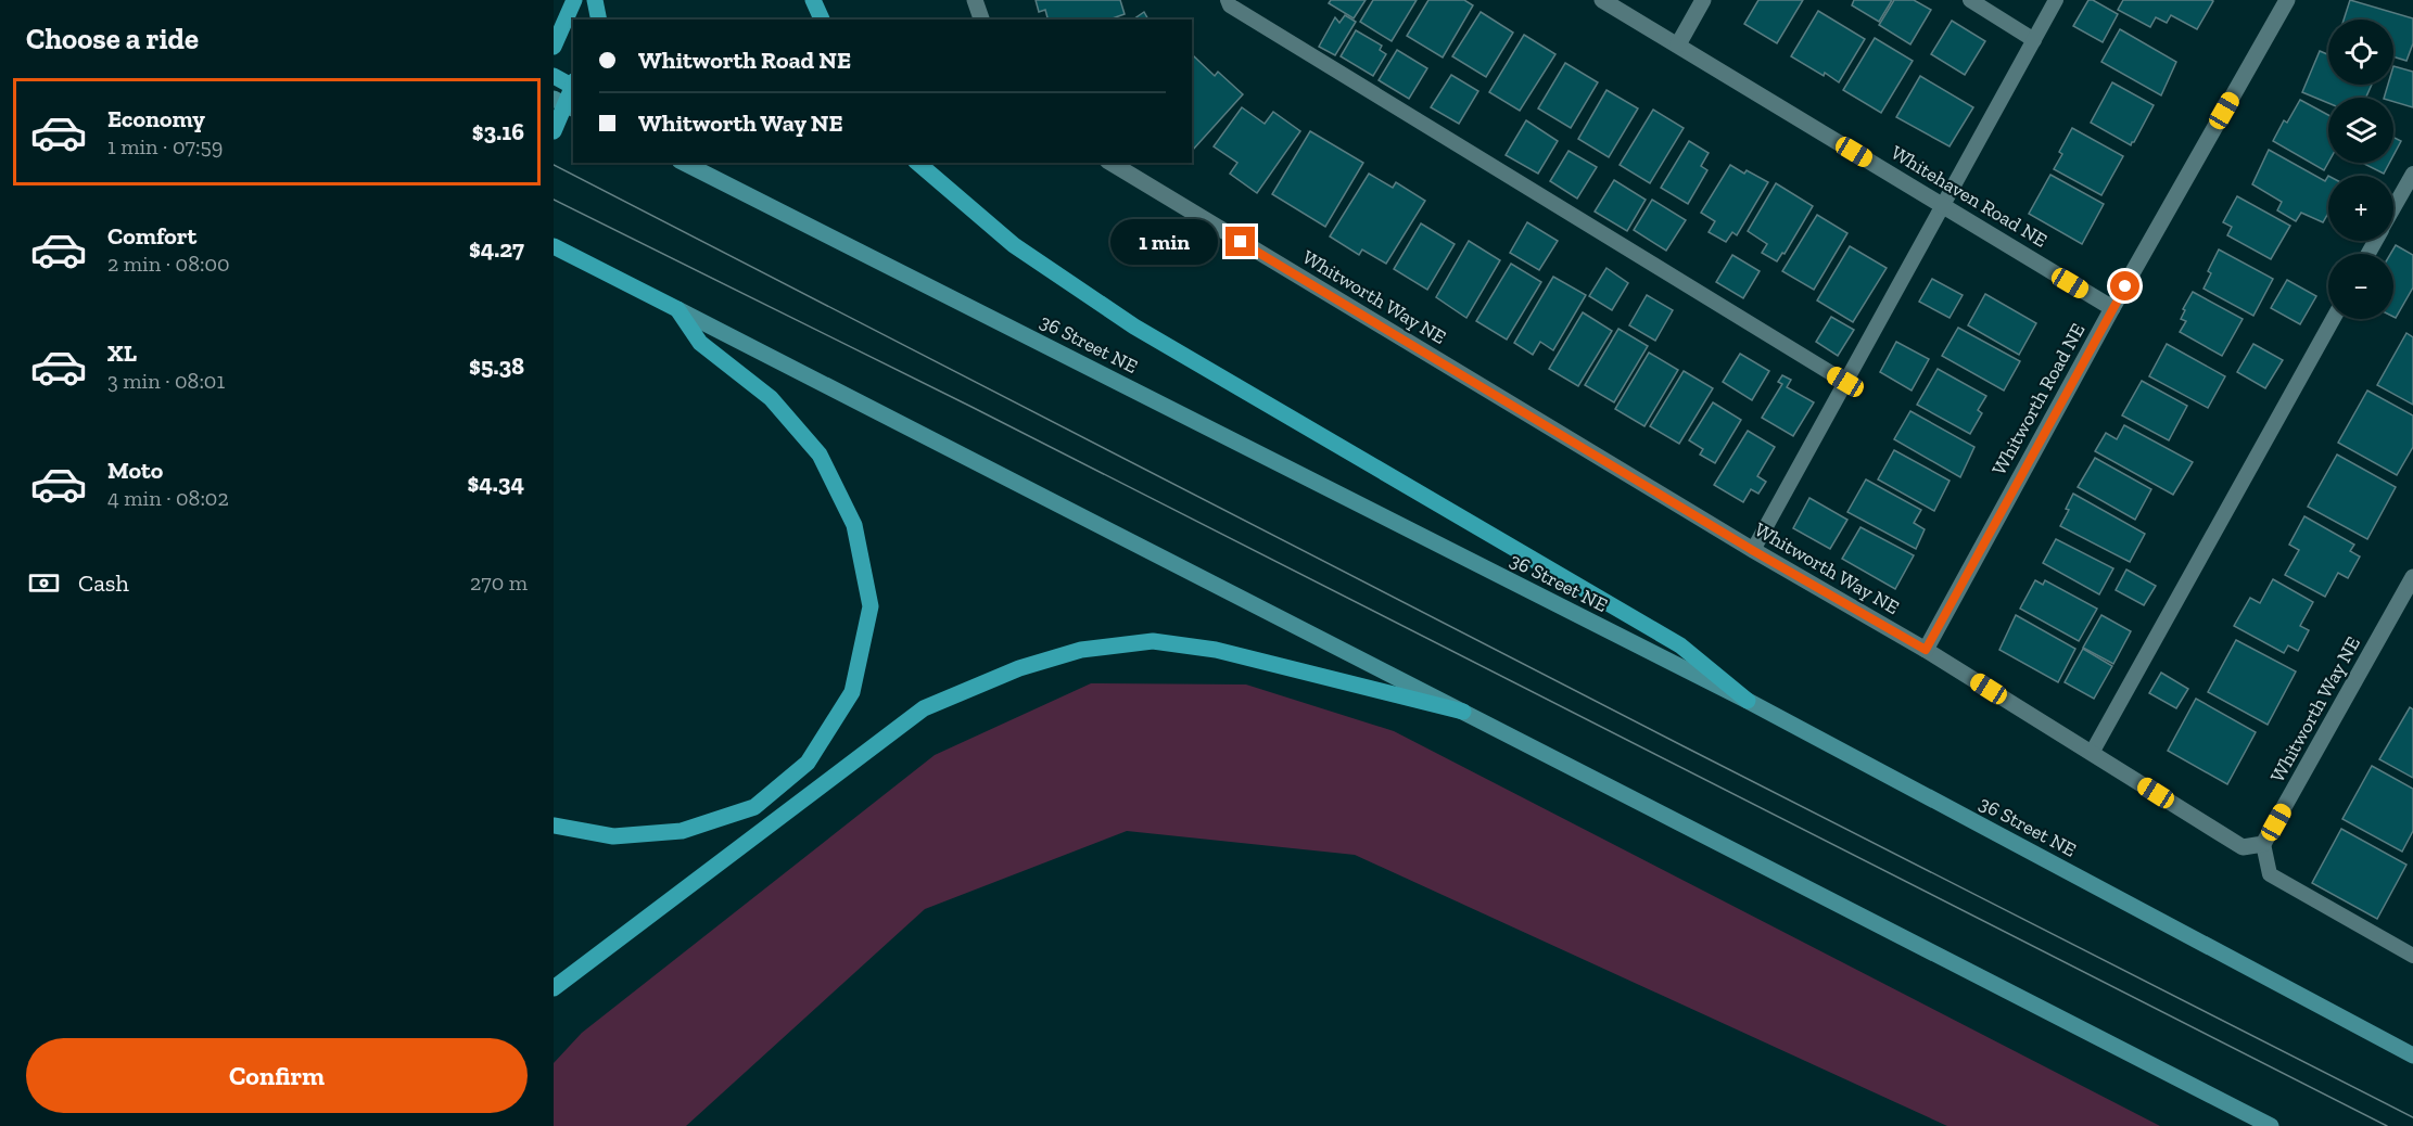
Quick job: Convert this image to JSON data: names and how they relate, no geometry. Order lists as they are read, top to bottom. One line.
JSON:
{"streets":{"main road":["36 Street NE"],"street":["Whitehaven Road NE","Whitworth Way NE","Whitworth Road NE"]},"crossings":[["Whitehaven Road NE","Whitworth Road NE"],["Whitworth Way NE","Whitworth Road NE"]],"page":{"heading":"Choose a ride","map_buttons":["+","−"],"banner":["Whitworth Road NE","Whitworth Way NE"],"list":[{"name":"Economy","note":"1 min · 07:59","value":"$3.16"},{"name":"Comfort","note":"2 min · 08:00","value":"$4.27"},{"name":"XL","note":"3 min · 08:01","value":"$5.38"},{"name":"Moto","note":"4 min · 08:02","value":"$4.34"}],"bubble":"1 min","pay":["Cash","270 m"],"buttons":"Confirm"}}
